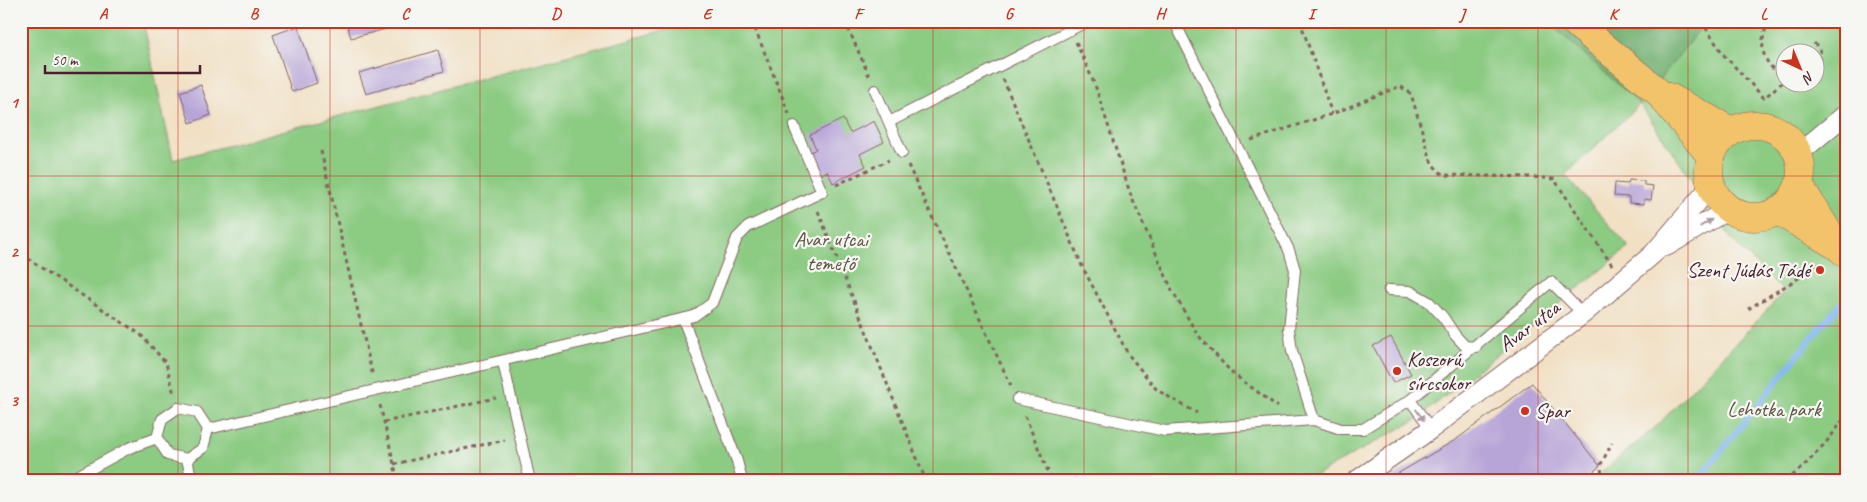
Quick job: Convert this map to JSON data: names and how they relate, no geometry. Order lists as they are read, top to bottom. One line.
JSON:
{"streets":{"street":["Avar utca"]},"parks":["Avar utcai temető","Lehotka park"],"places":["Szent Júdás Tádé","Koszorú, sírcsokor","Spar"],"scale_bar":"50 m","north":"bottom right","grid":{"columns":["A","B","C","D","E","F","G","H","I","J","K","L"],"rows":["1","2","3"]}}
